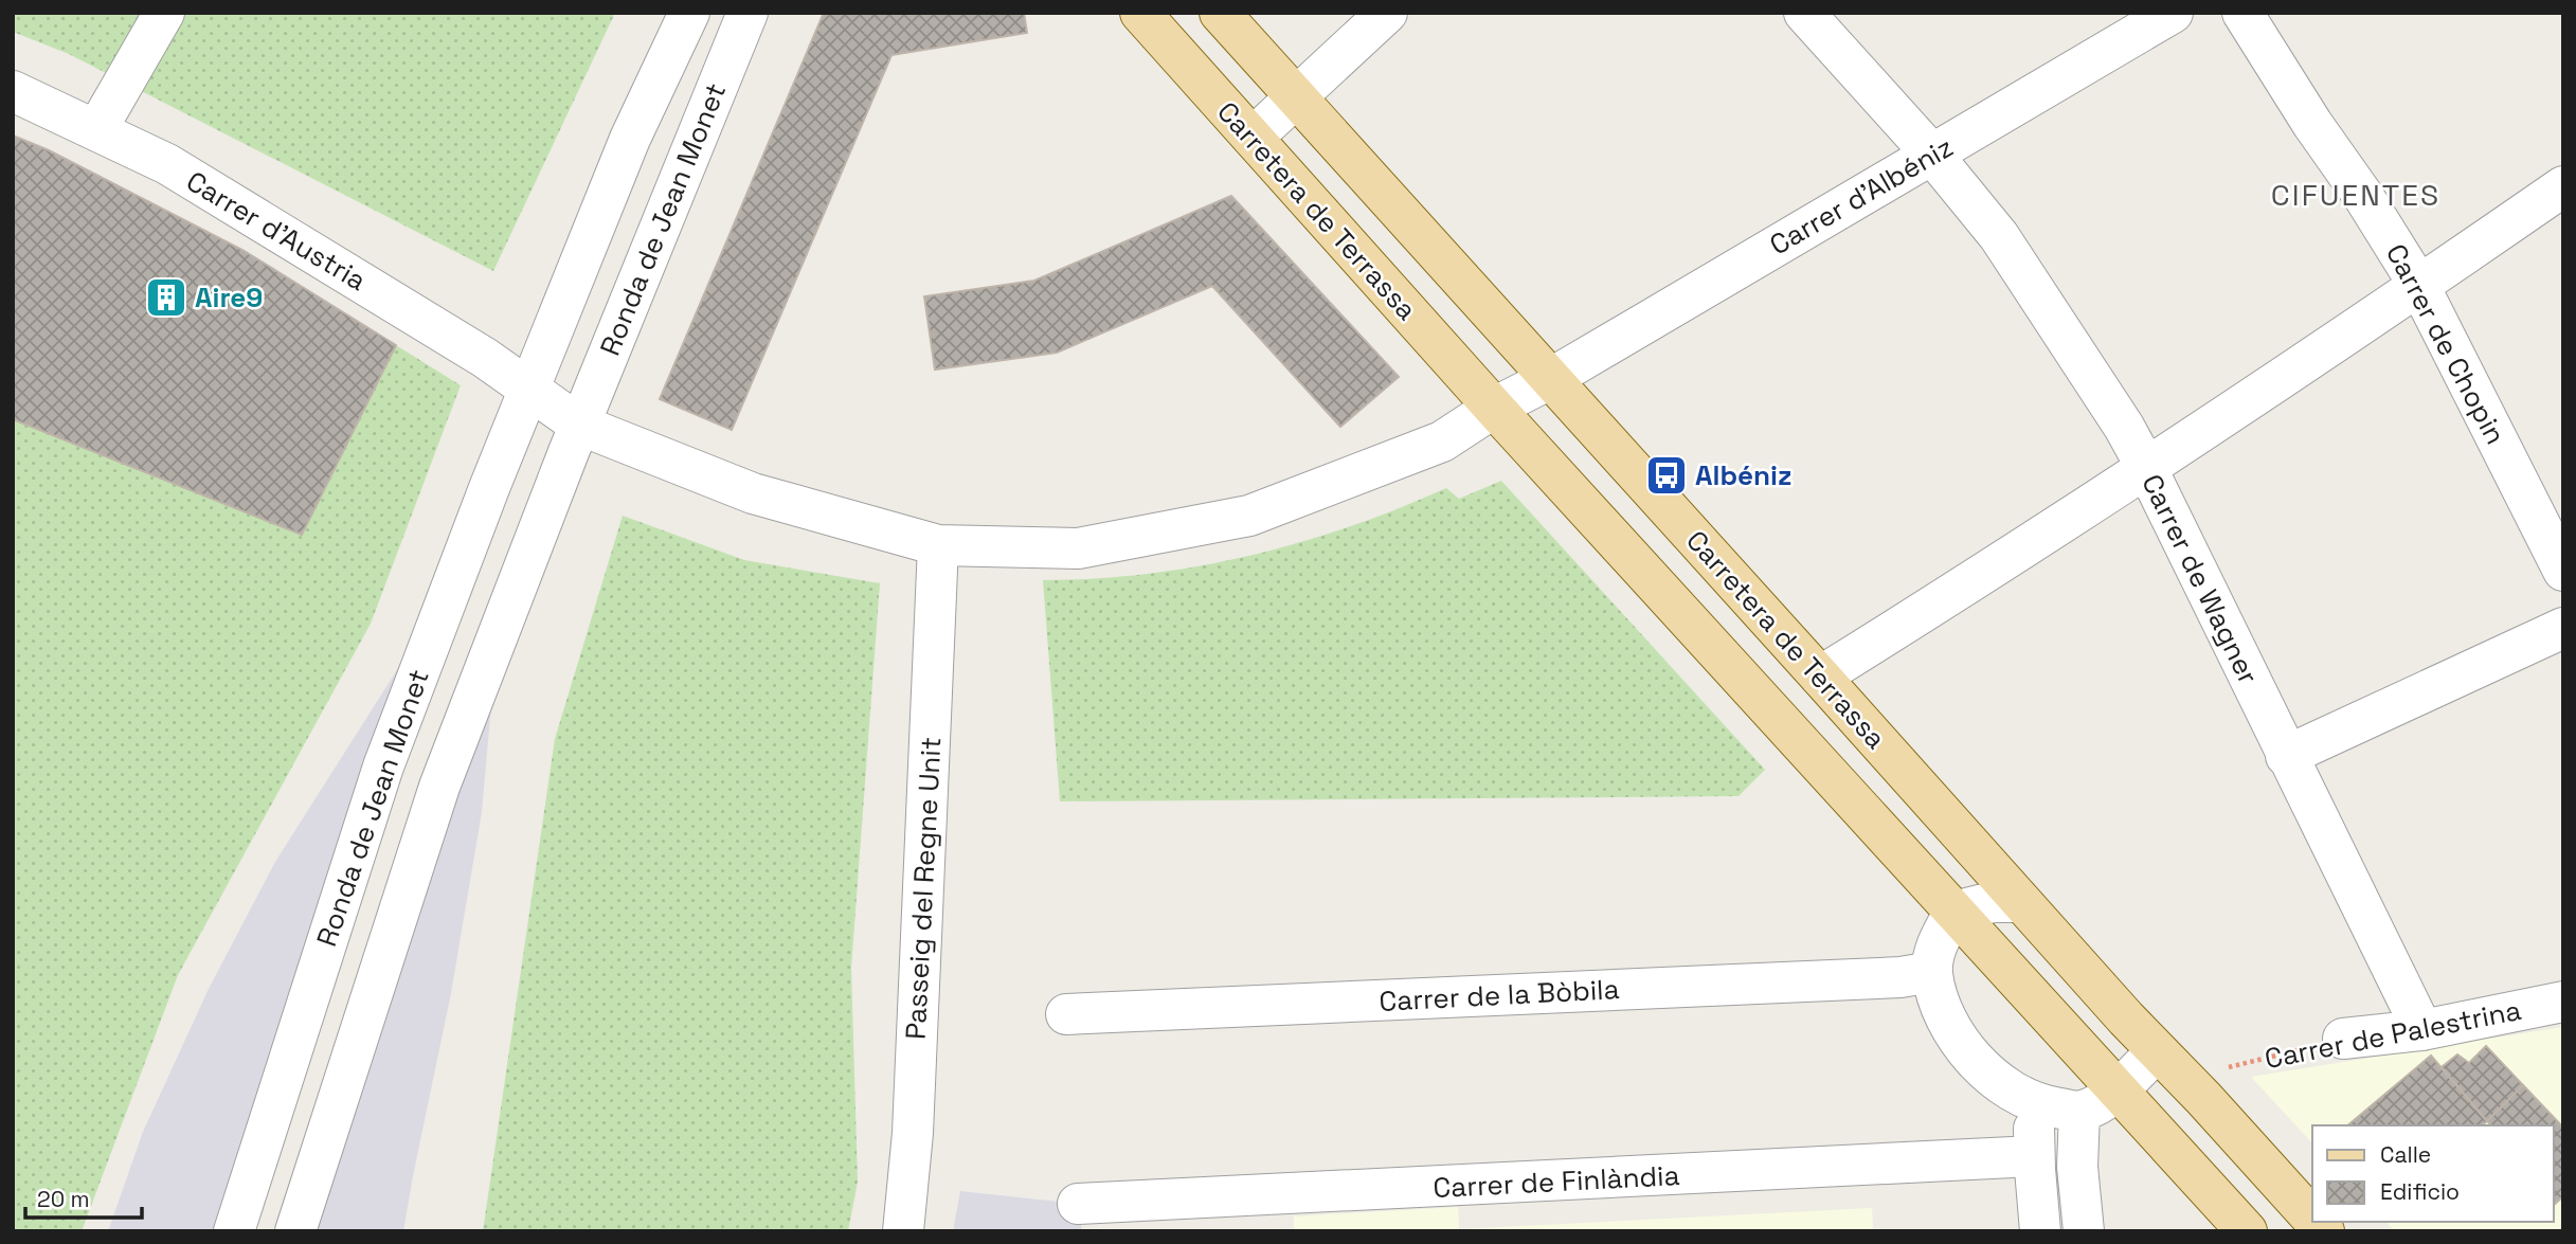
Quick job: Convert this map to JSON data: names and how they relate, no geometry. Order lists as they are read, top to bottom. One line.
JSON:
{"streets":{"main road":["Carretera de Terrassa"],"street":["Carrer d'Albéniz","Ronda de Jean Monet","Carrer d'Austria","Carrer de Chopin","Carrer de Wagner","Passeig del Regne Unit","Carrer de la Bòbila","Carrer de Palestrina","Carrer de Finlàndia"]},"crossings":[["Carrer d'Albéniz","Carretera de Terrassa"],["Carrer d'Albéniz","Carrer de Wagner"],["Ronda de Jean Monet","Carrer d'Austria"],["Carrer de Wagner","Carrer de Palestrina"]],"districts":["CIFUENTES"],"places":{"building":["Aire9"],"bus stop":["Albéniz"]},"legend":["Calle","Edificio"],"scale_bar":"20 m"}
